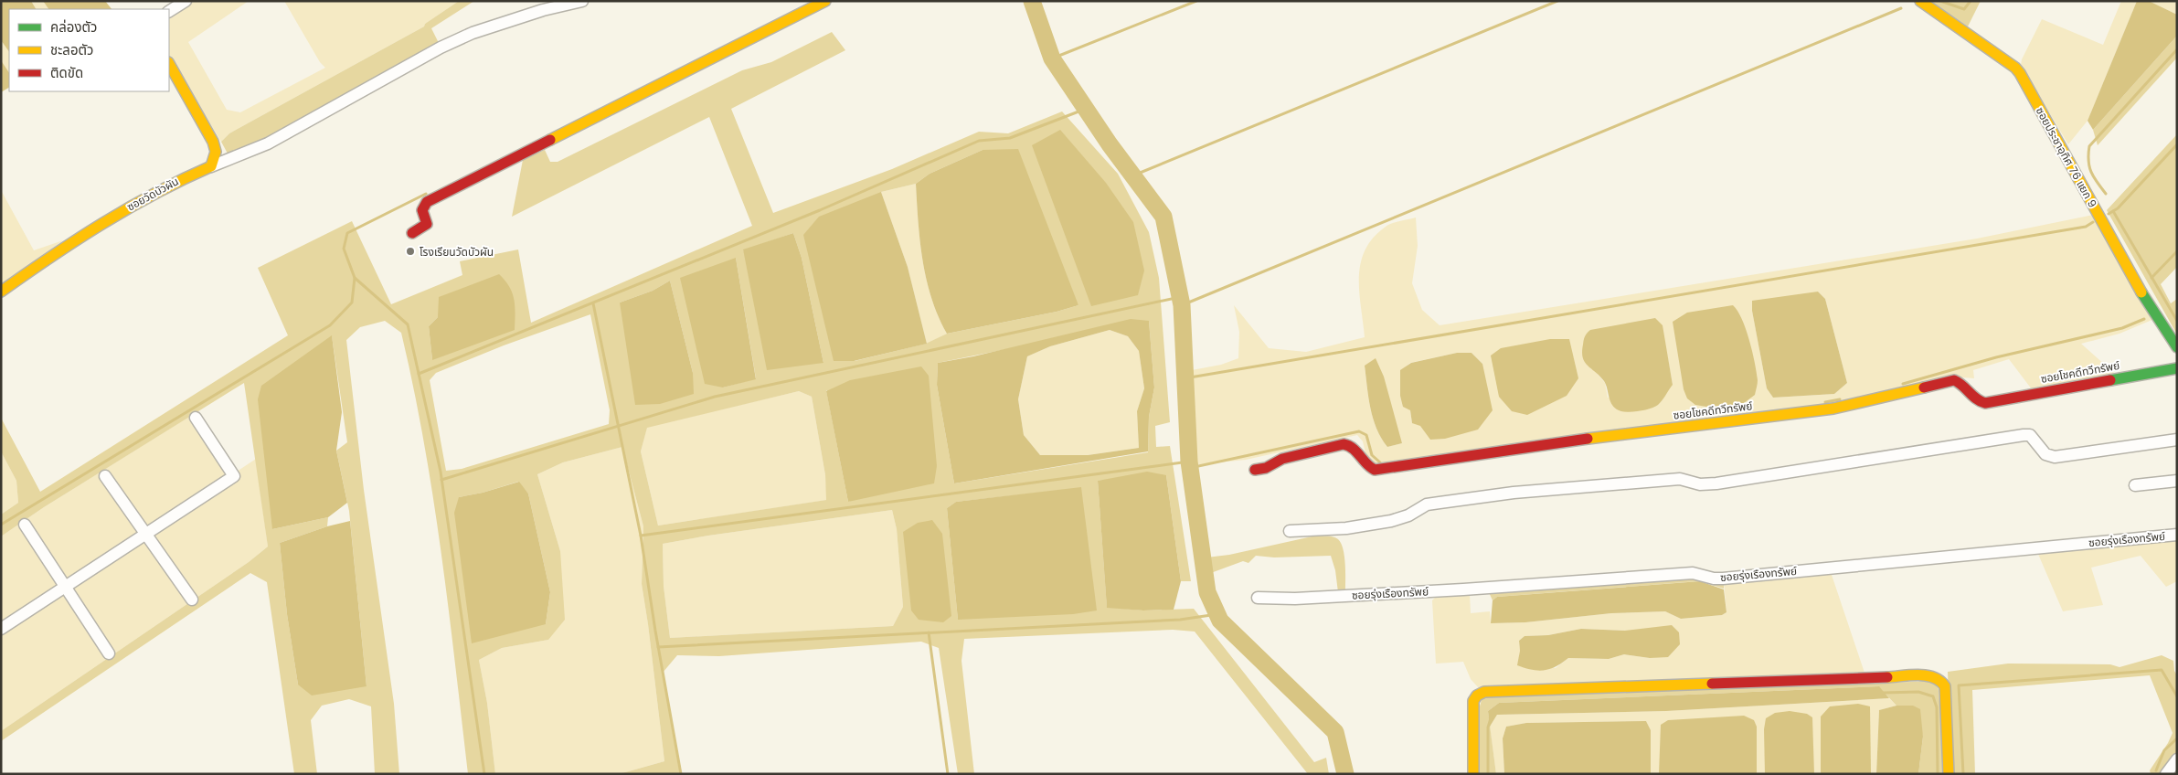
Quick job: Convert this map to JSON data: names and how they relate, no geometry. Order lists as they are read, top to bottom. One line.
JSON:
{"streets":{"street":["ซอยประชาอุทิศ 76 แยก 9","ซอยวัดบัวผัน","ซอยโชคดีทวีทรัพย์","ซอยรุ่งเรืองทรัพย์"]},"places":["โรงเรียนวัดบัวผัน"],"legend":["คล่องตัว","ชะลอตัว","ติดขัด"]}
